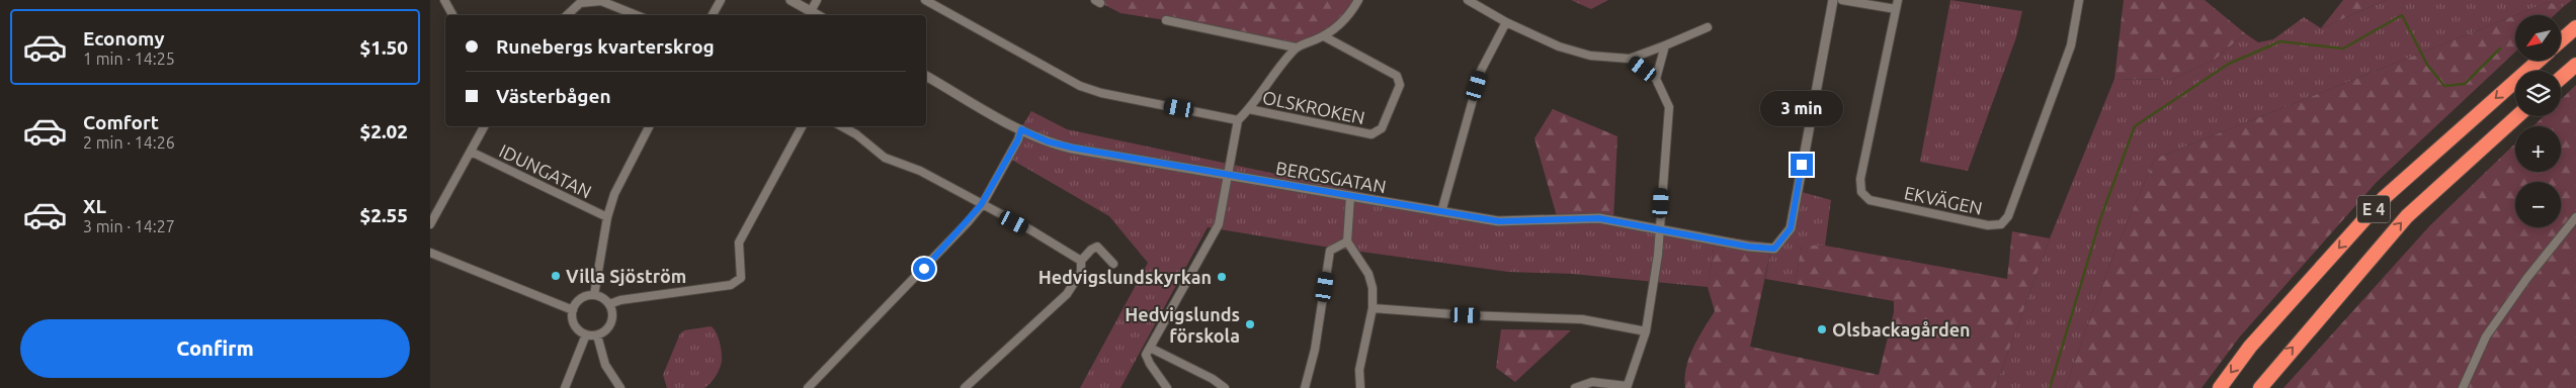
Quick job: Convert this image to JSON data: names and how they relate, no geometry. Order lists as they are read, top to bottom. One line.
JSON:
{"streets":{"highway":["E 4"],"street":["OLSKROKEN","IDUNGATAN","BERGSGATAN","EKVÄGEN"]},"places":["Villa Sjöström","Hedvigslundskyrkan","Hedvigslunds förskola","Olsbackagården"],"north":"bottom left","page":{"list":[{"name":"Economy","note":"1 min · 14:25","value":"$1.50"},{"name":"Comfort","note":"2 min · 14:26","value":"$2.02"},{"name":"XL","note":"3 min · 14:27","value":"$2.55"}],"map_buttons":["+","−"],"banner":["Runebergs kvarterskrog","Västerbågen"],"bubble":"3 min","buttons":"Confirm"}}
